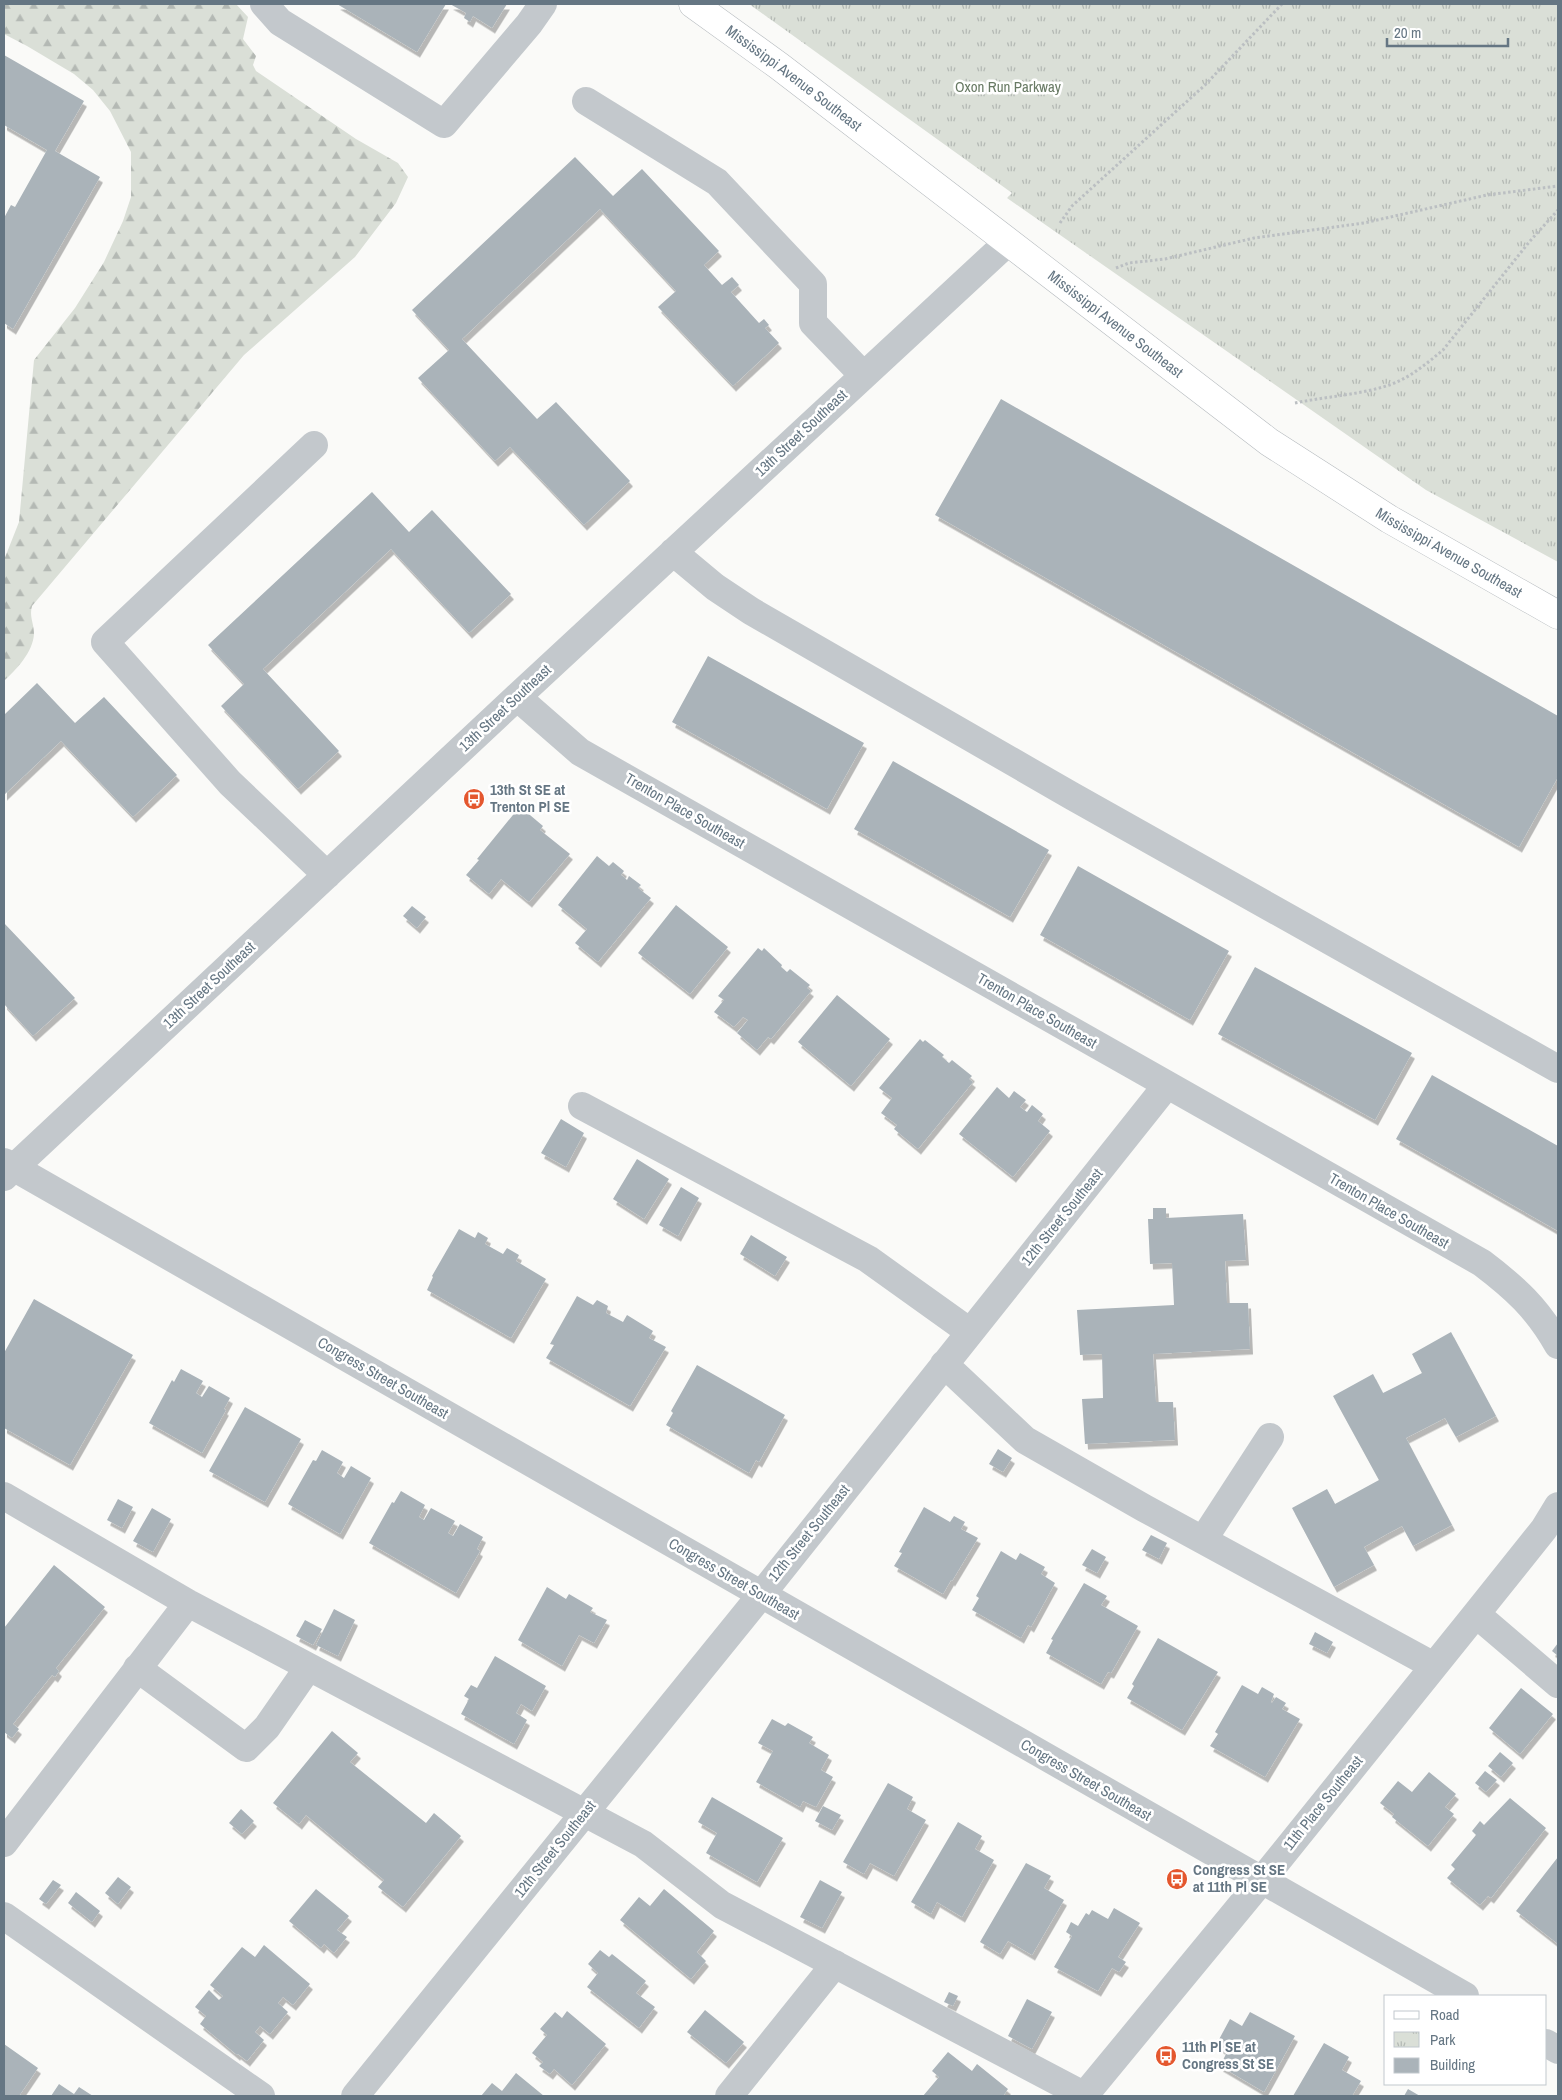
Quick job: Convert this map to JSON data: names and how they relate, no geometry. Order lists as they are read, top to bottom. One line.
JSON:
{"streets":{"main road":["Mississippi Avenue Southeast"],"street":["13th Street Southeast","Trenton Place Southeast","12th Street Southeast","Congress Street Southeast","11th Place Southeast"]},"crossings":[["Mississippi Avenue Southeast","13th Street Southeast"],["13th Street Southeast","Trenton Place Southeast"],["13th Street Southeast","Congress Street Southeast"],["Trenton Place Southeast","12th Street Southeast"],["12th Street Southeast","Congress Street Southeast"],["Congress Street Southeast","11th Place Southeast"]],"parks":["Oxon Run Parkway"],"places":{"bus stop":["13th St SE at Trenton Pl SE","Congress St SE at 11th Pl SE","11th Pl SE at Congress St SE"]},"legend":["Road","Park","Building"],"scale_bar":"20 m"}
